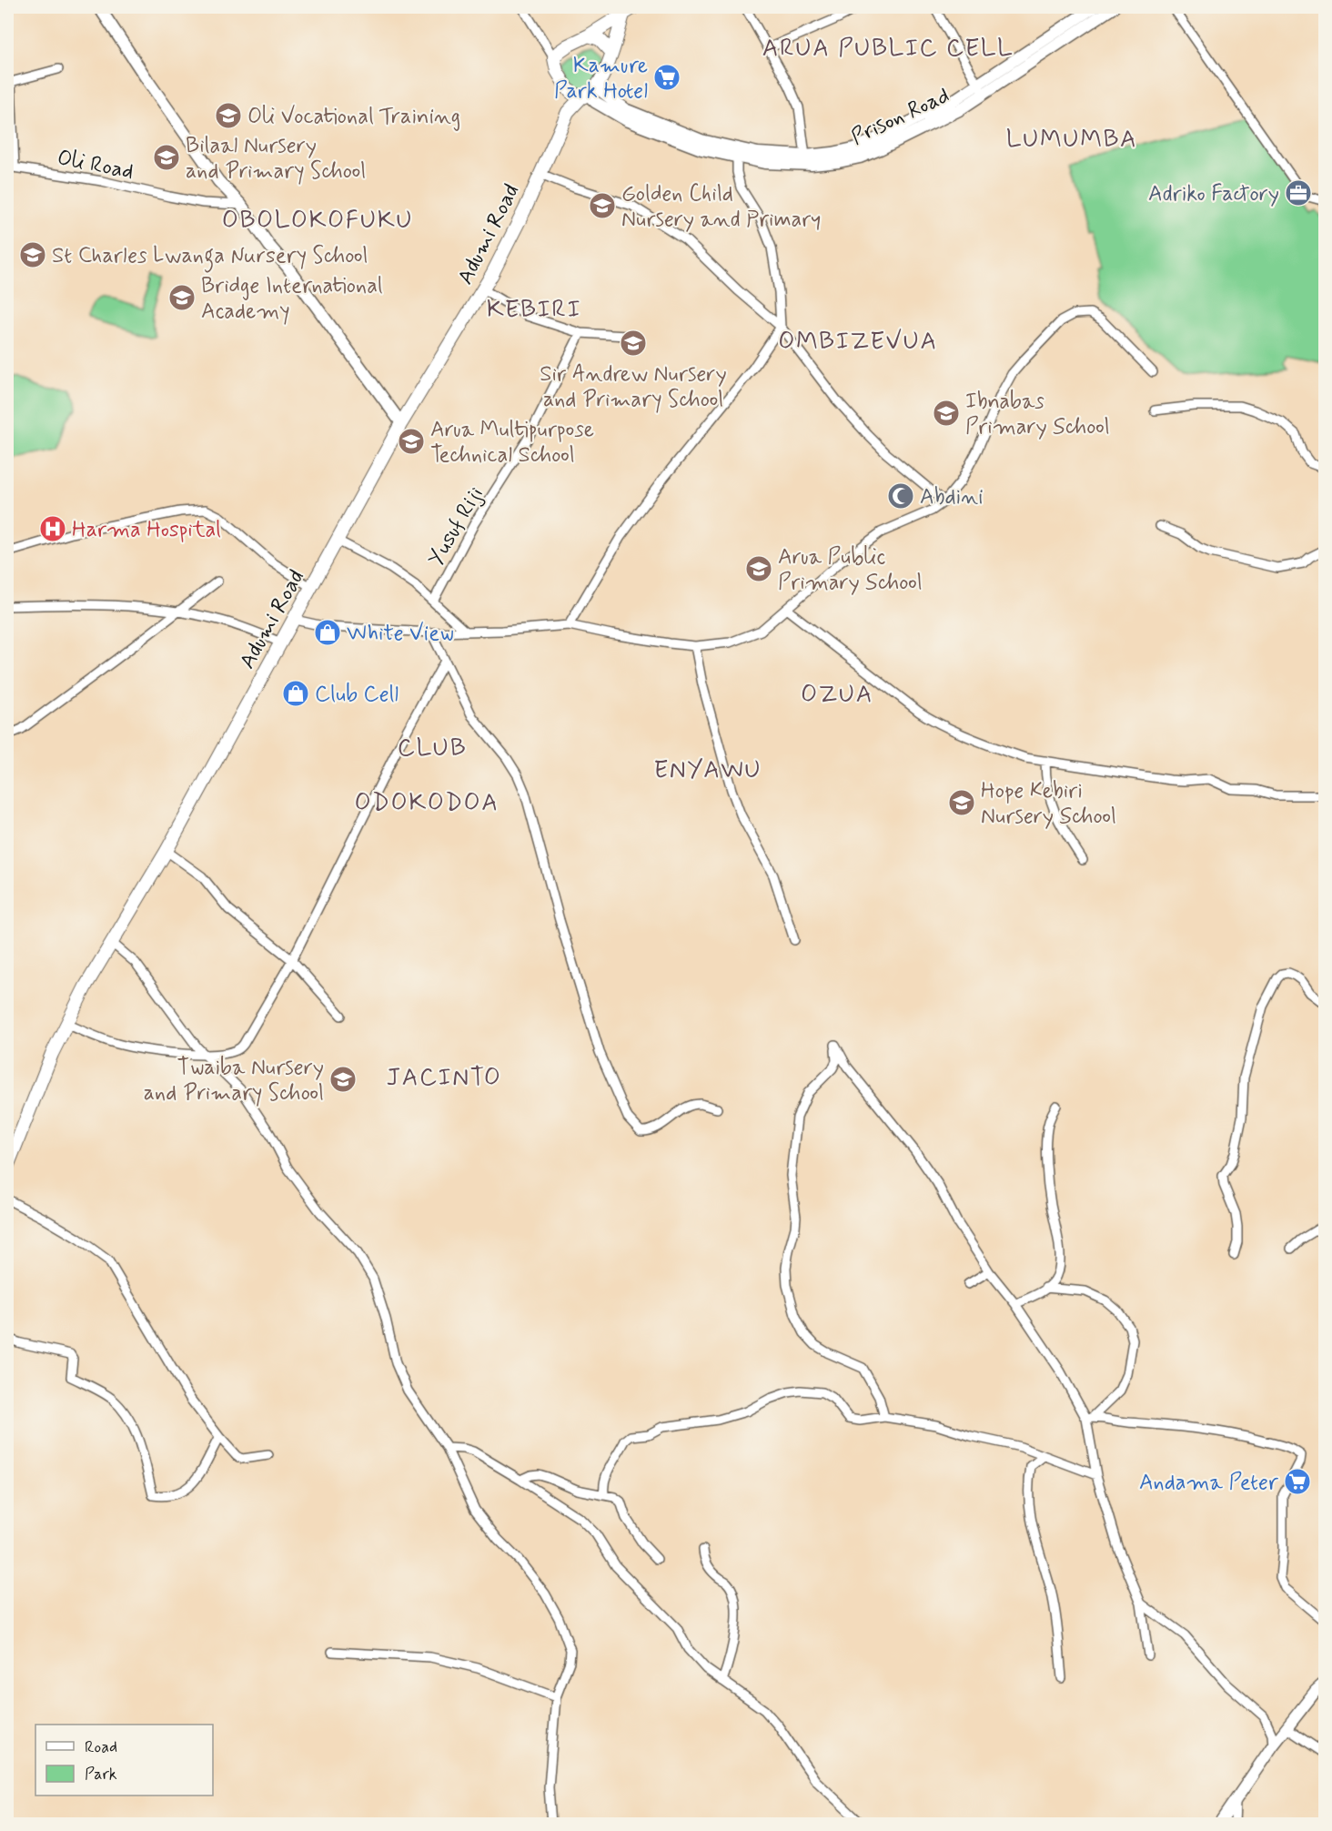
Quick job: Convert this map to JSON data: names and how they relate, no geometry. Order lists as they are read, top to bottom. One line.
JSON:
{"streets":{"main road":["Adumi Road"],"street":["Prison Road","Oli Road","Yusuf Riji"]},"crossings":[["Prison Road","Adumi Road"]],"districts":["ARUA PUBLIC CELL","LUMUMBA","OBOLOKOFUKU","KEBIRI","OMBIZEVUA","OZUA","CLUB","ENYAWU","ODOKODOA","JACINTO"],"places":{"supermarket":["Kamure Park Hotel","Andama Peter"],"school or university":["Oli Vocational Training","Bilaal Nursery and Primary School","Golden Child Nursery and Primary","St Charles Lwanga Nursery School","Bridge International Academy","Sir Andrew Nursery and Primary School","Ibnabas Primary School","Arua Multipurpose Technical School","Arua Public Primary School","Hope Kebiri Nursery School","Twaiba Nursery and Primary School"],"office":["Adriko Factory"],"mosque":["Abdini"],"hospital":["Harma Hospital"],"shop":["White View","Club Cell"]},"legend":["Road","Park"]}
